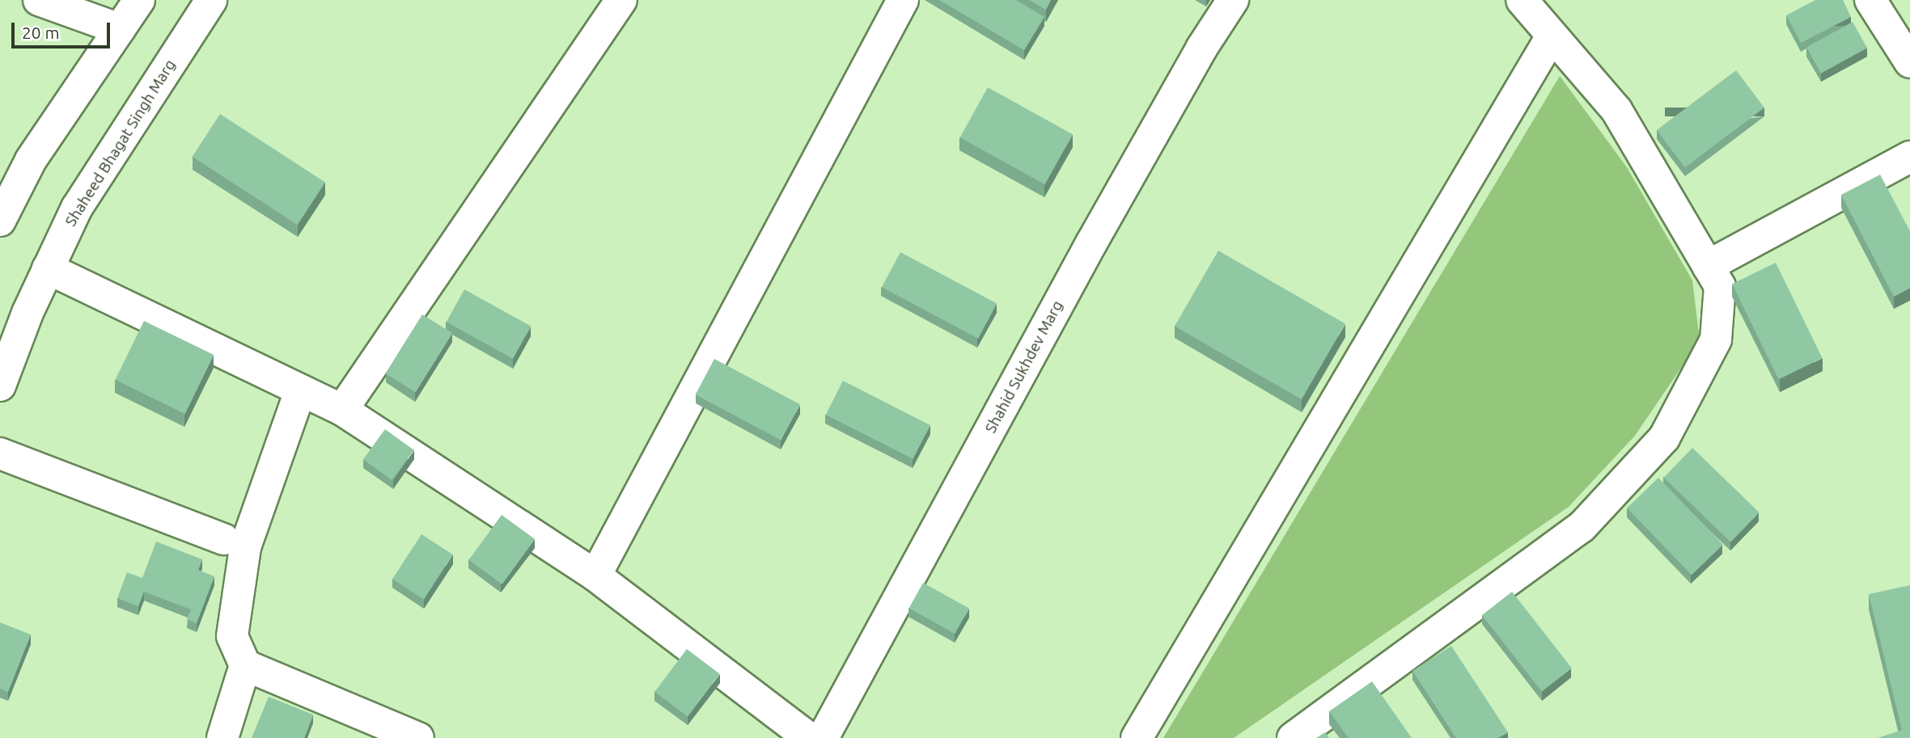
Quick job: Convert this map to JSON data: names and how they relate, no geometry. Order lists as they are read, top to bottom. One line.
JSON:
{"streets":{"street":["Shaheed Bhagat Singh Marg","Shahid Sukhdev Marg"]},"scale_bar":"20 m"}
